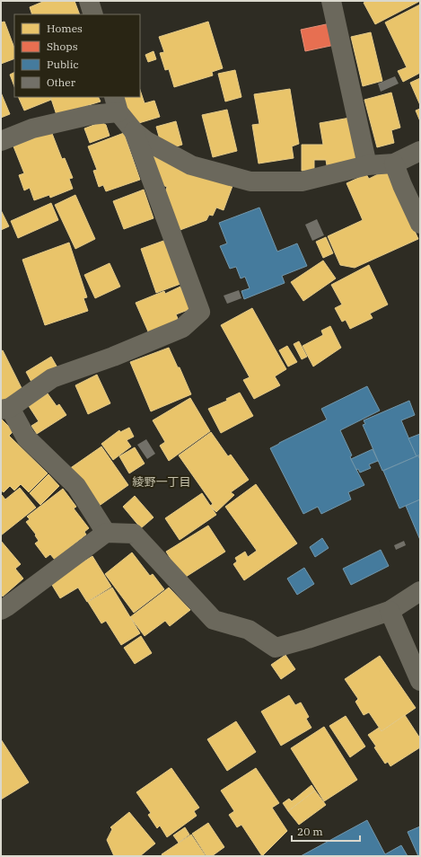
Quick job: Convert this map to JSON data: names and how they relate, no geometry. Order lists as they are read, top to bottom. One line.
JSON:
{"districts":["綾野一丁目"],"legend":["Homes","Shops","Public","Other"],"scale_bar":"20 m"}
